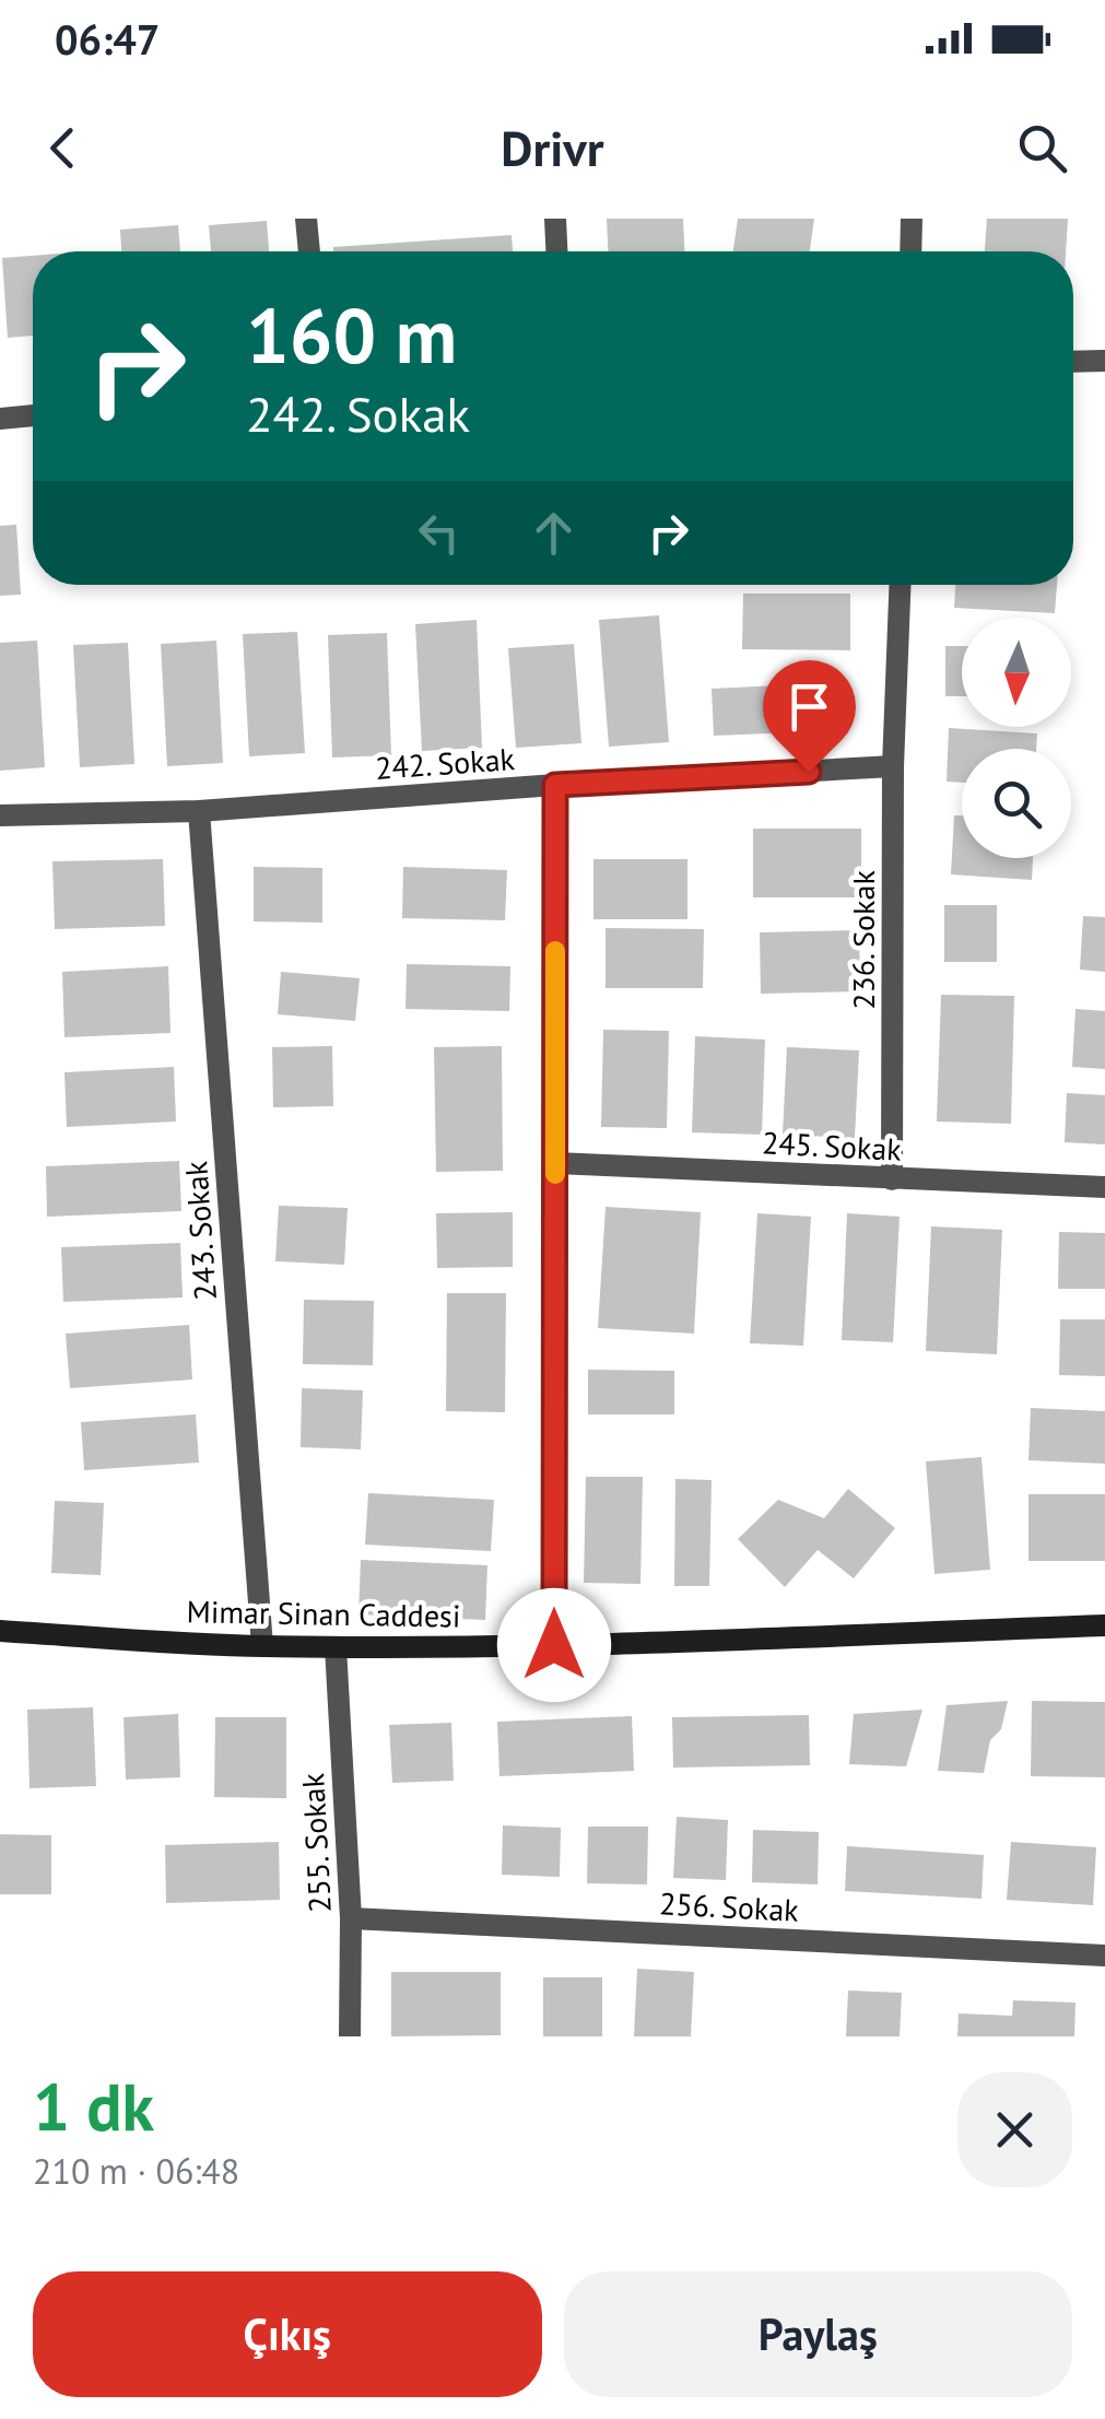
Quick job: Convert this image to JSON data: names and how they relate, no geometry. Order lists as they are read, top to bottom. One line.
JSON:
{"streets":{"main road":["Mimar Sinan Caddesi"],"street":["242. Sokak","236. Sokak","245. Sokak","243. Sokak","255. Sokak","256. Sokak"]},"crossings":[["242. Sokak","236. Sokak"],["242. Sokak","243. Sokak"],["236. Sokak","245. Sokak"],["243. Sokak","Mimar Sinan Caddesi"],["Mimar Sinan Caddesi","255. Sokak"],["255. Sokak","256. Sokak"]],"north":"bottom","page":{"status":"06:47","header":"Drivr","turn":["160 m","242. Sokak"],"heading":["1 dk","210 m · 06:48"],"buttons":["Çıkış","Paylaş"]}}
